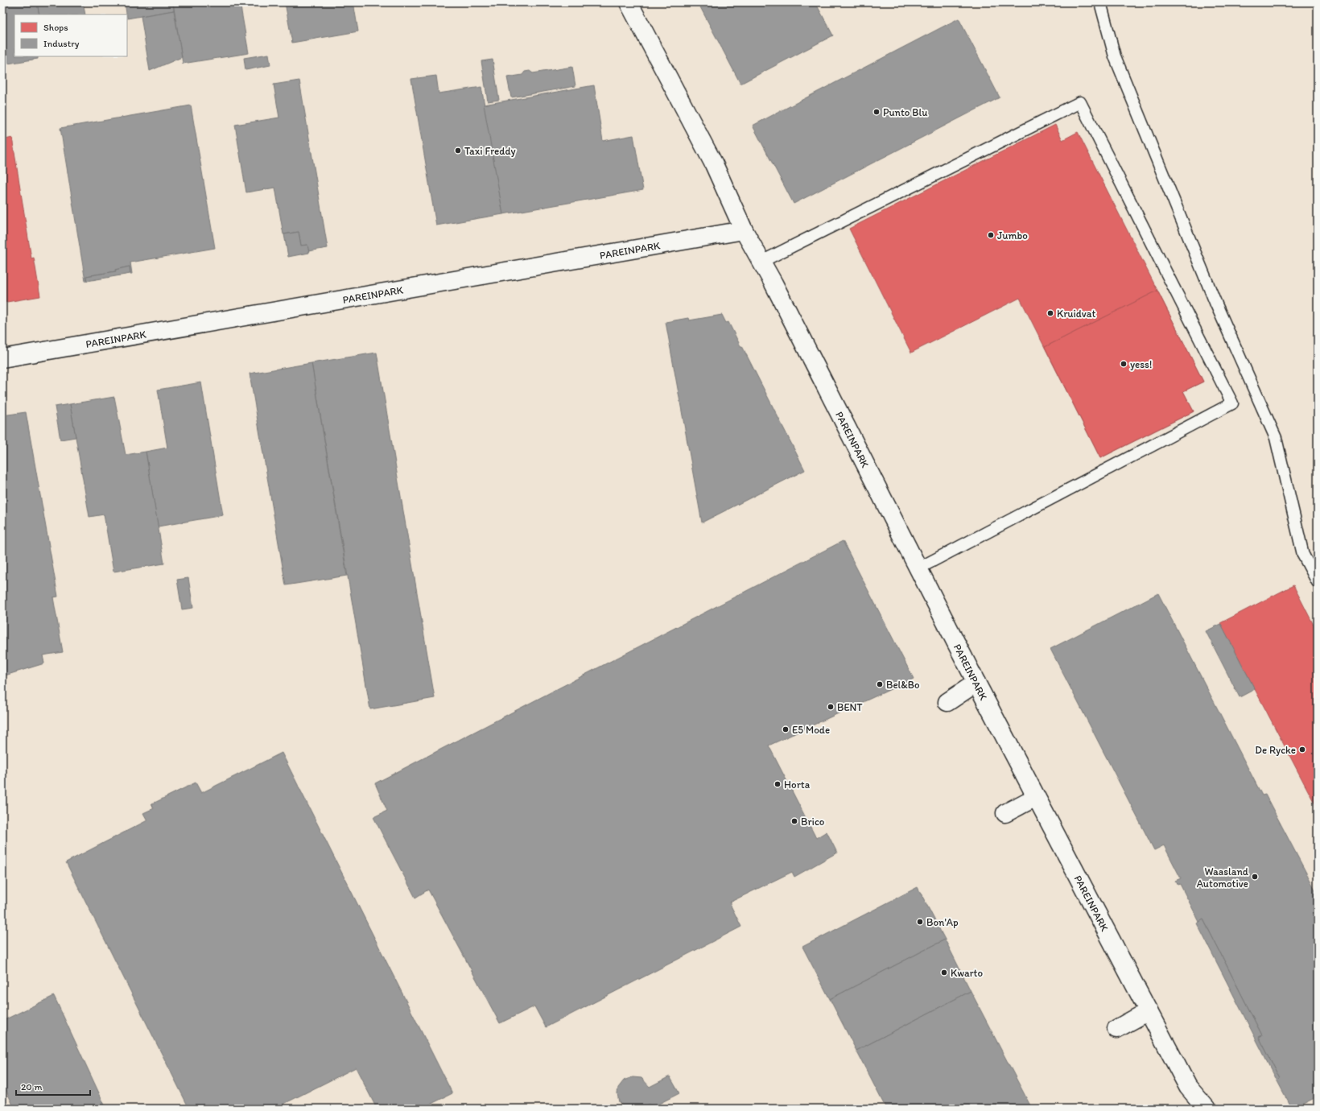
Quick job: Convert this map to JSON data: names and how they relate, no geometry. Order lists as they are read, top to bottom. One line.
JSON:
{"streets":{"street":["PAREINPARK"]},"places":["Punto Blu","Taxi Freddy","Jumbo","Kruidvat","yess!","Bel&Bo","BENT","E5 Mode","De Rycke","Horta","Brico","Waasland Automotive","Bon'Ap","Kwarto"],"legend":["Shops","Industry"],"scale_bar":"20 m"}
